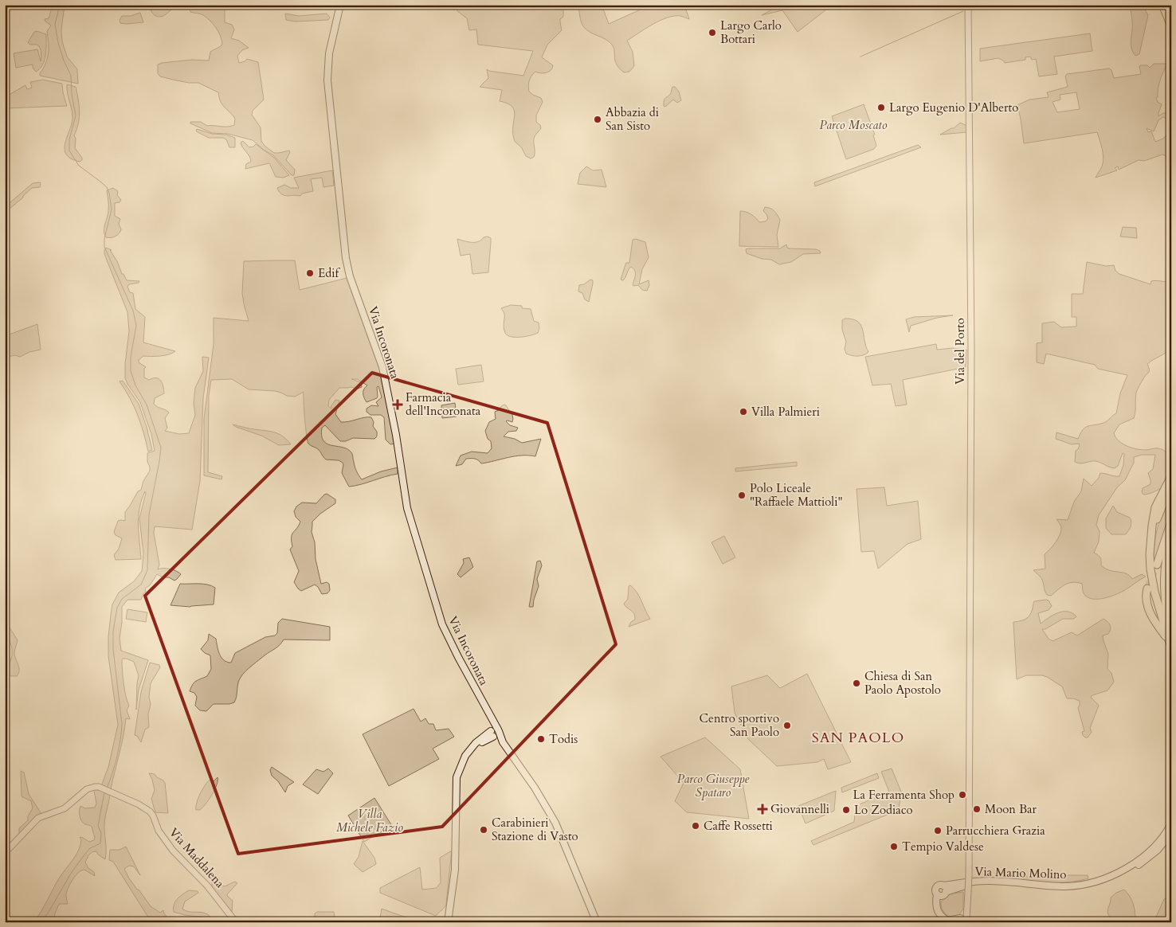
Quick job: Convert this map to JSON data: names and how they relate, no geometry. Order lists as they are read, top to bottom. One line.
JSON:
{"streets":{"main road":["Via Incoronata","Via Mario Molino"],"street":["Via del Porto","Via Maddalena"]},"districts":["SAN PAOLO"],"parks":["Parco Moscato","Parco Giuseppe Spataro","Villa Michele Fazio"],"places":{"other":["Largo Carlo Bottari","Largo Eugenio D'Alberto","Abbazia di San Sisto","Edif","Villa Palmieri","Polo Liceale \"Raffaele Mattioli\"","Chiesa di San Paolo Apostolo","Centro sportivo San Paolo","Todis","La Ferramenta Shop","Moon Bar","Lo Zodiaco","Caffe Rossetti","Carabinieri Stazione di Vasto","Parrucchiera Grazia","Tempio Valdese"],"health":["Farmacia dell'Incoronata","Giovannelli"]}}
